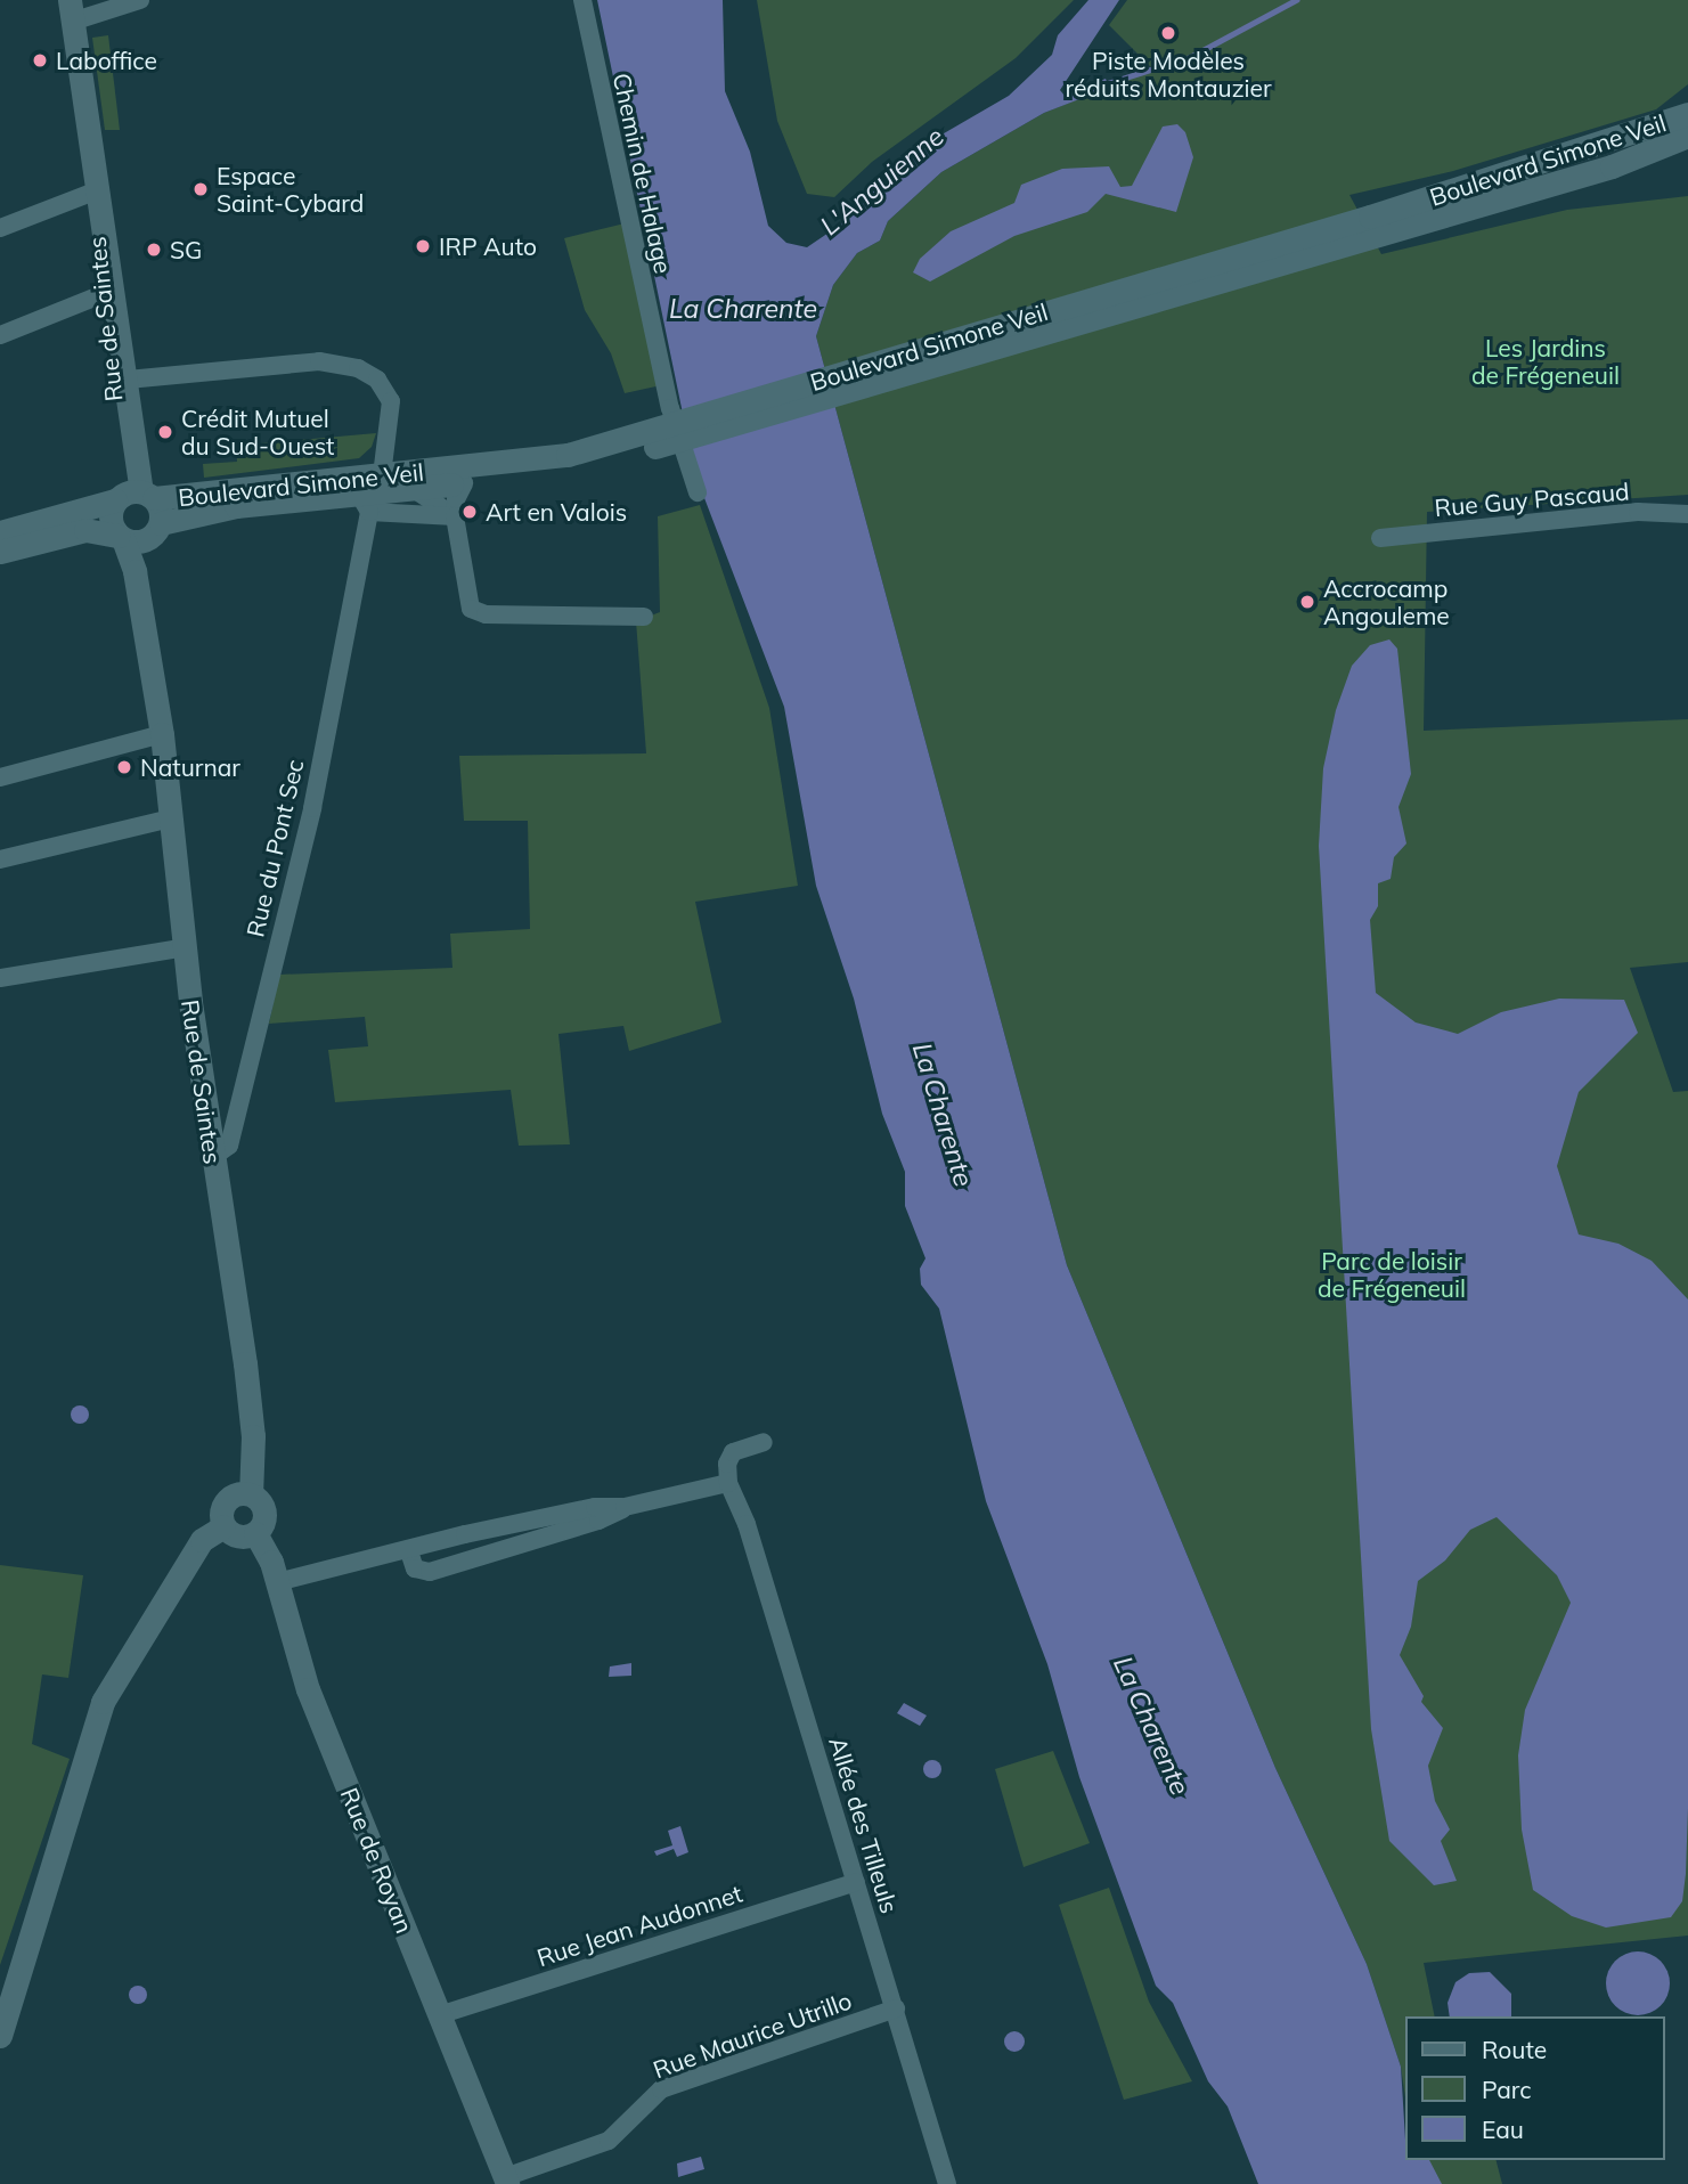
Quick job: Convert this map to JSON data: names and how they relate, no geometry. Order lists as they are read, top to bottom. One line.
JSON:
{"streets":{"main road":["Boulevard Simone Veil","Rue de Saintes","Rue de Royan"],"street":["Chemin de Halage","Rue Guy Pascaud","Rue du Pont Sec","Allée des Tilleuls","Rue Jean Audonnet","Rue Maurice Utrillo"]},"crossings":[["Boulevard Simone Veil","Rue de Saintes"],["Boulevard Simone Veil","Rue du Pont Sec"],["Rue de Saintes","Rue du Pont Sec"],["Rue de Saintes","Rue de Royan"],["Allée des Tilleuls","Rue Jean Audonnet"],["Allée des Tilleuls","Rue Maurice Utrillo"],["Rue de Royan","Rue Jean Audonnet"],["Rue de Royan","Rue Maurice Utrillo"]],"water":["L'Anguienne","La Charente"],"parks":["Les Jardins de Frégeneuil","Parc de loisir de Frégeneuil"],"places":["Piste Modèles réduits Montauzier","Laboffice","Espace Saint-Cybard","IRP Auto","SG","Crédit Mutuel du Sud-Ouest","Art en Valois","Accrocamp Angouleme","Naturnar"],"legend":["Route","Parc","Eau"]}
